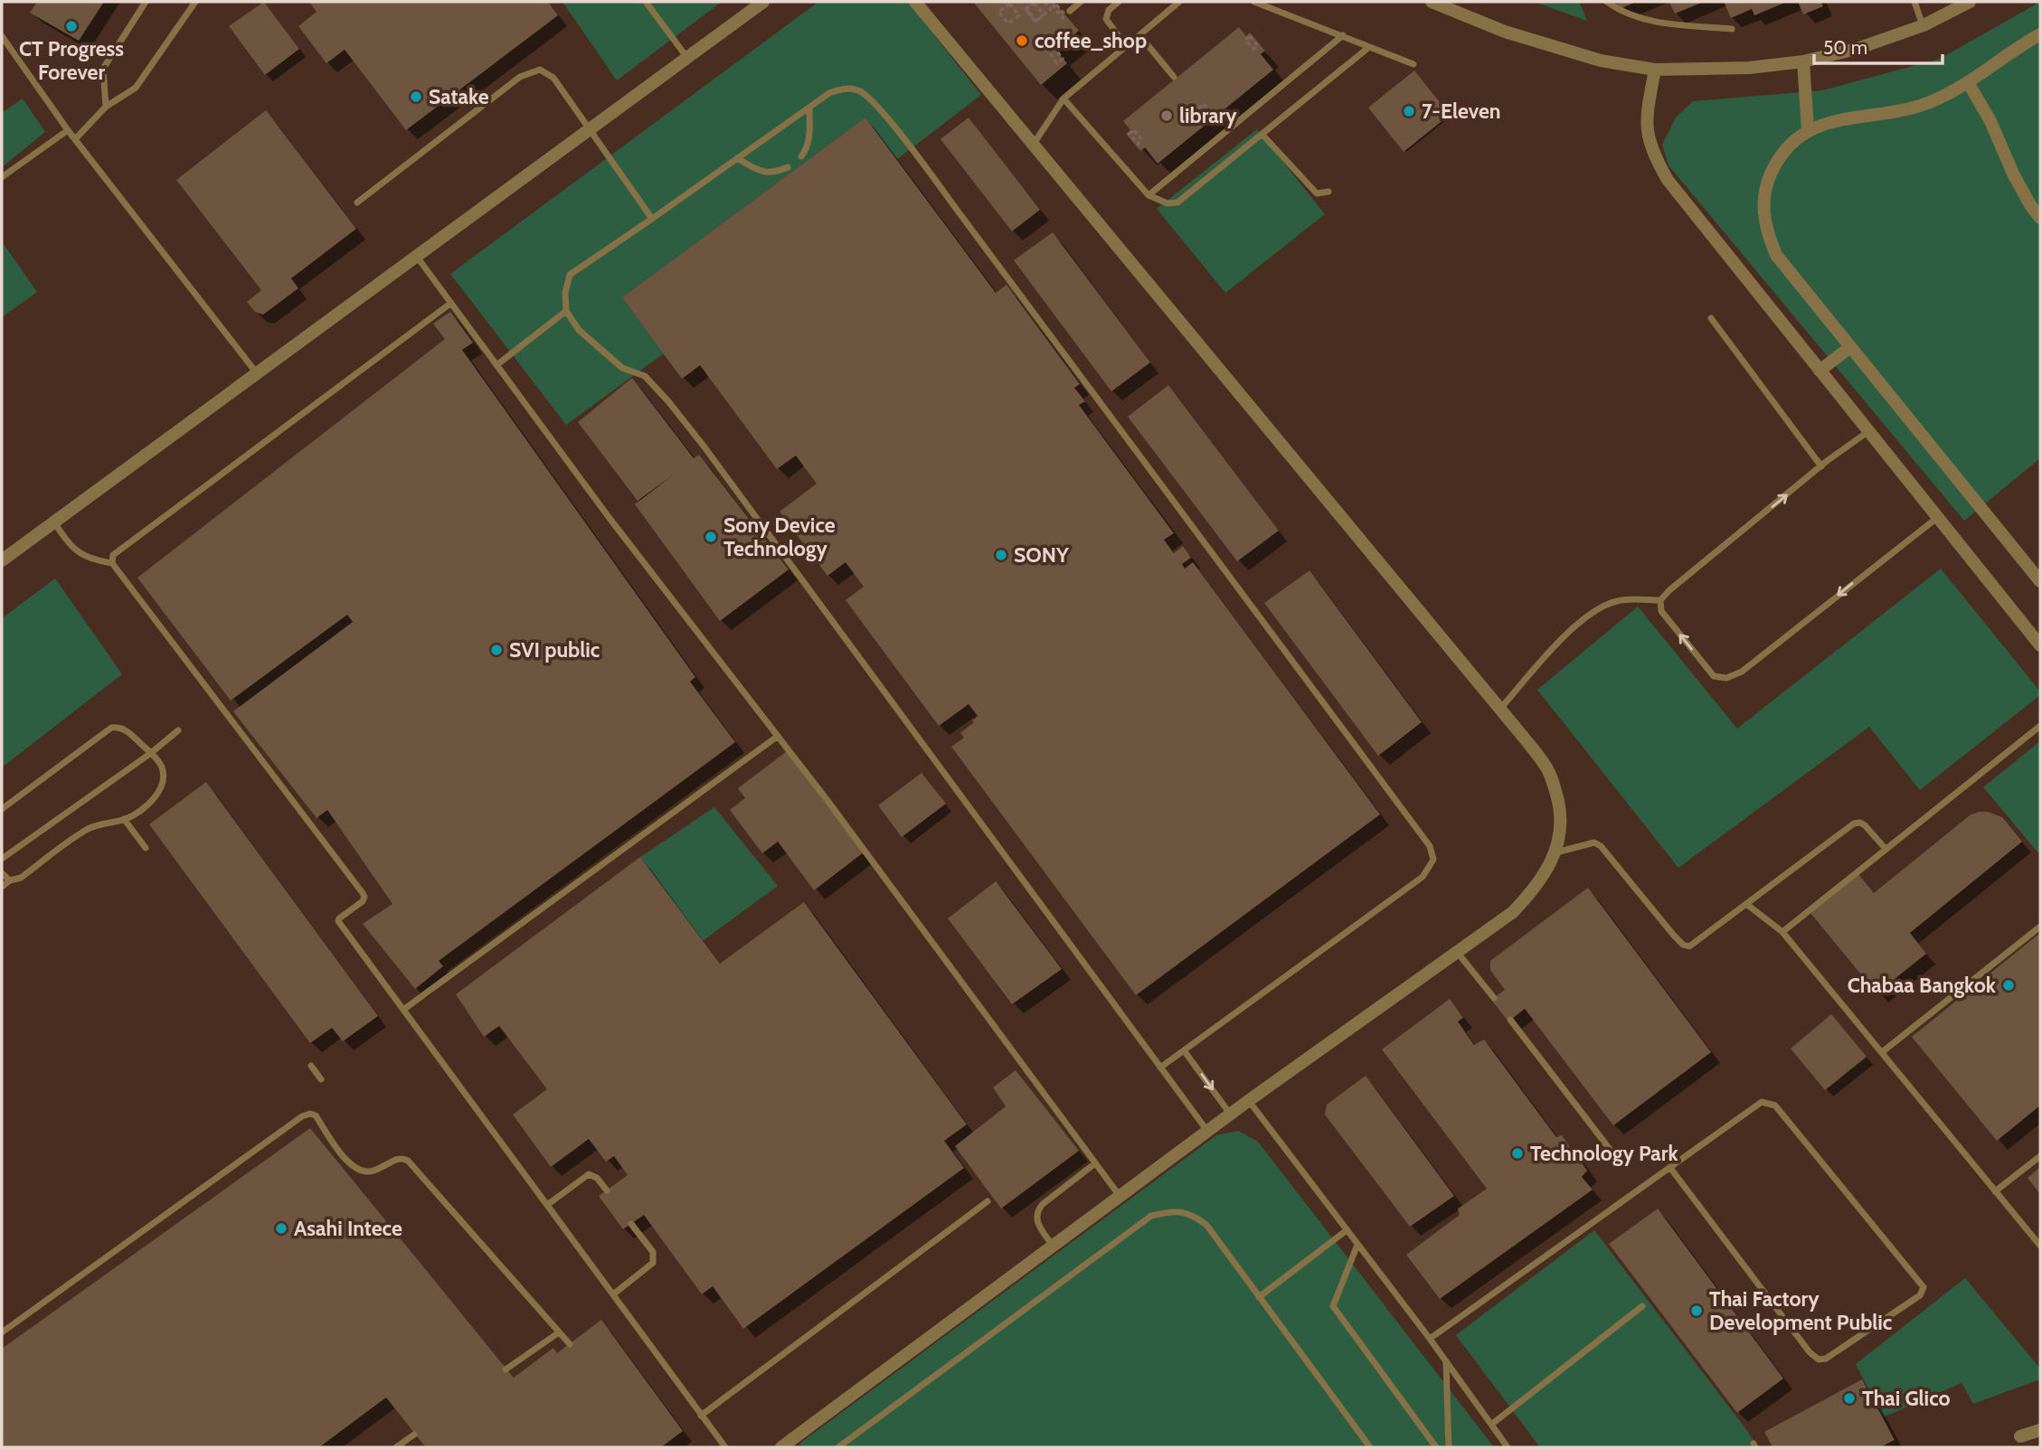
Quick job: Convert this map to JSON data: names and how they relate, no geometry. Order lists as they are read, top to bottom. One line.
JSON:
{"places":["CT Progress Forever","coffee_shop","Satake","7-Eleven","library","Sony Device Technology","SONY","SVI public","Chabaa Bangkok","Technology Park","Asahi Intece","Thai Factory Development Public","Thai Glico"],"scale_bar":"50 m"}
